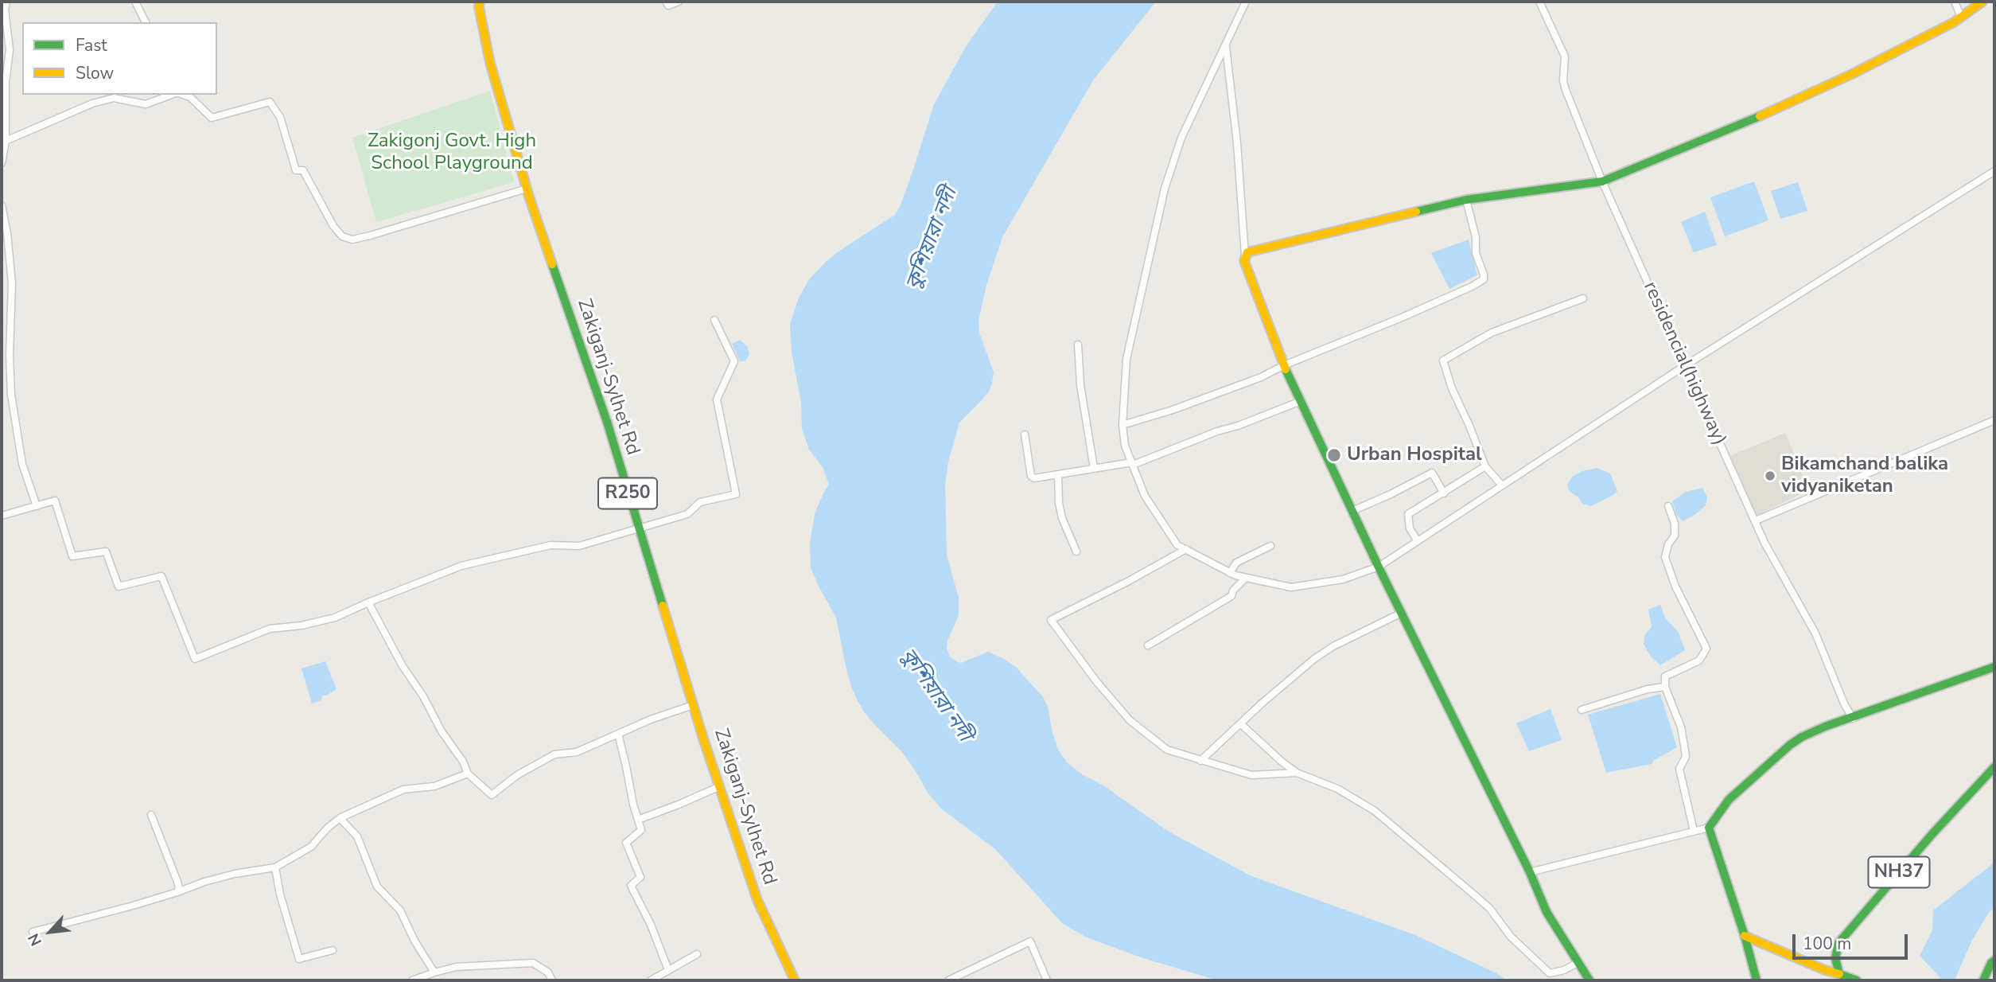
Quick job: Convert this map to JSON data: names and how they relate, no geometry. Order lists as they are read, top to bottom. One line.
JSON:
{"streets":{"main road":["Zakiganj-Sylhet Rd","R250","NH37"],"street":["residencial(highway)"]},"water":["কুশিয়ারা নদী"],"parks":["Zakigonj Govt. High School Playground"],"places":["Urban Hospital","Bikamchand balika vidyaniketan"],"legend":["Fast","Slow"],"scale_bar":"100 m","north":"bottom left"}
